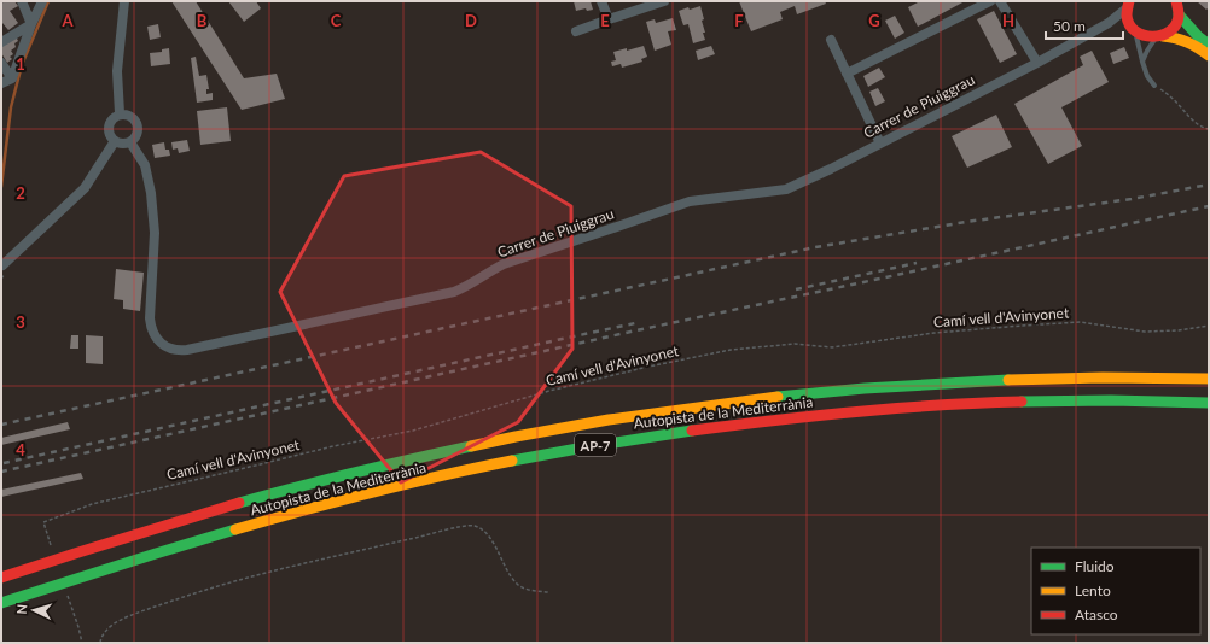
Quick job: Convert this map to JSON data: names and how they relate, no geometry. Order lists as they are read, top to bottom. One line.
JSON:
{"streets":{"main road":["Autopista de la Mediterrània","AP-7"],"street":["Carrer de Piuiggrau"],"path":["Camí vell d'Avinyonet"]},"legend":["Fluido","Lento","Atasco"],"scale_bar":"50 m","north":"left","grid":{"columns":["A","B","C","D","E","F","G","H"],"rows":["1","2","3","4"]}}
